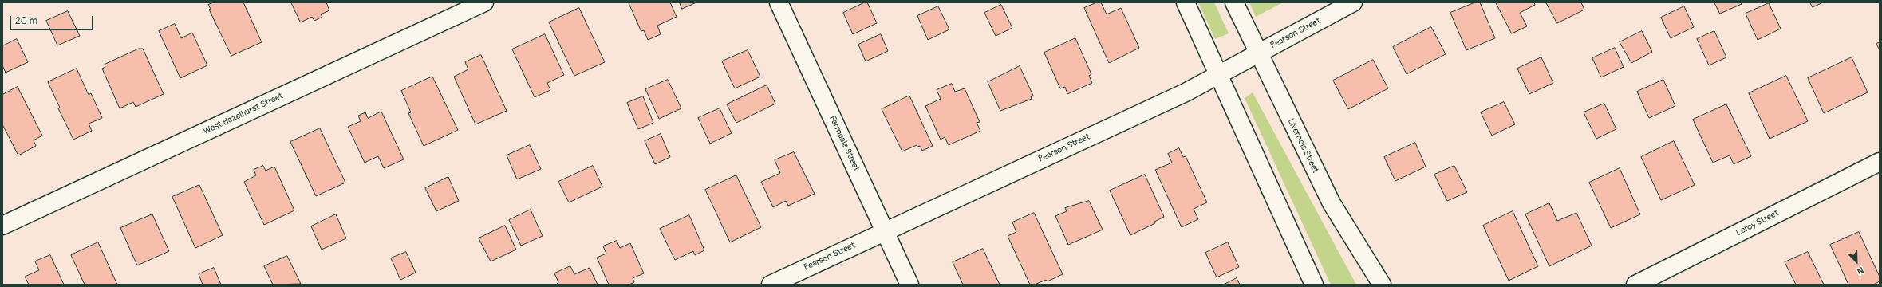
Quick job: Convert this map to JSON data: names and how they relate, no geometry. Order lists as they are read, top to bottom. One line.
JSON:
{"streets":{"street":["Pearson Street","West Hazelhurst Street","Farmdale Street","Livernois Street","Leroy Street"]},"crossings":[["Pearson Street","Farmdale Street"],["Pearson Street","Livernois Street"]],"scale_bar":"20 m","north":"bottom right"}
